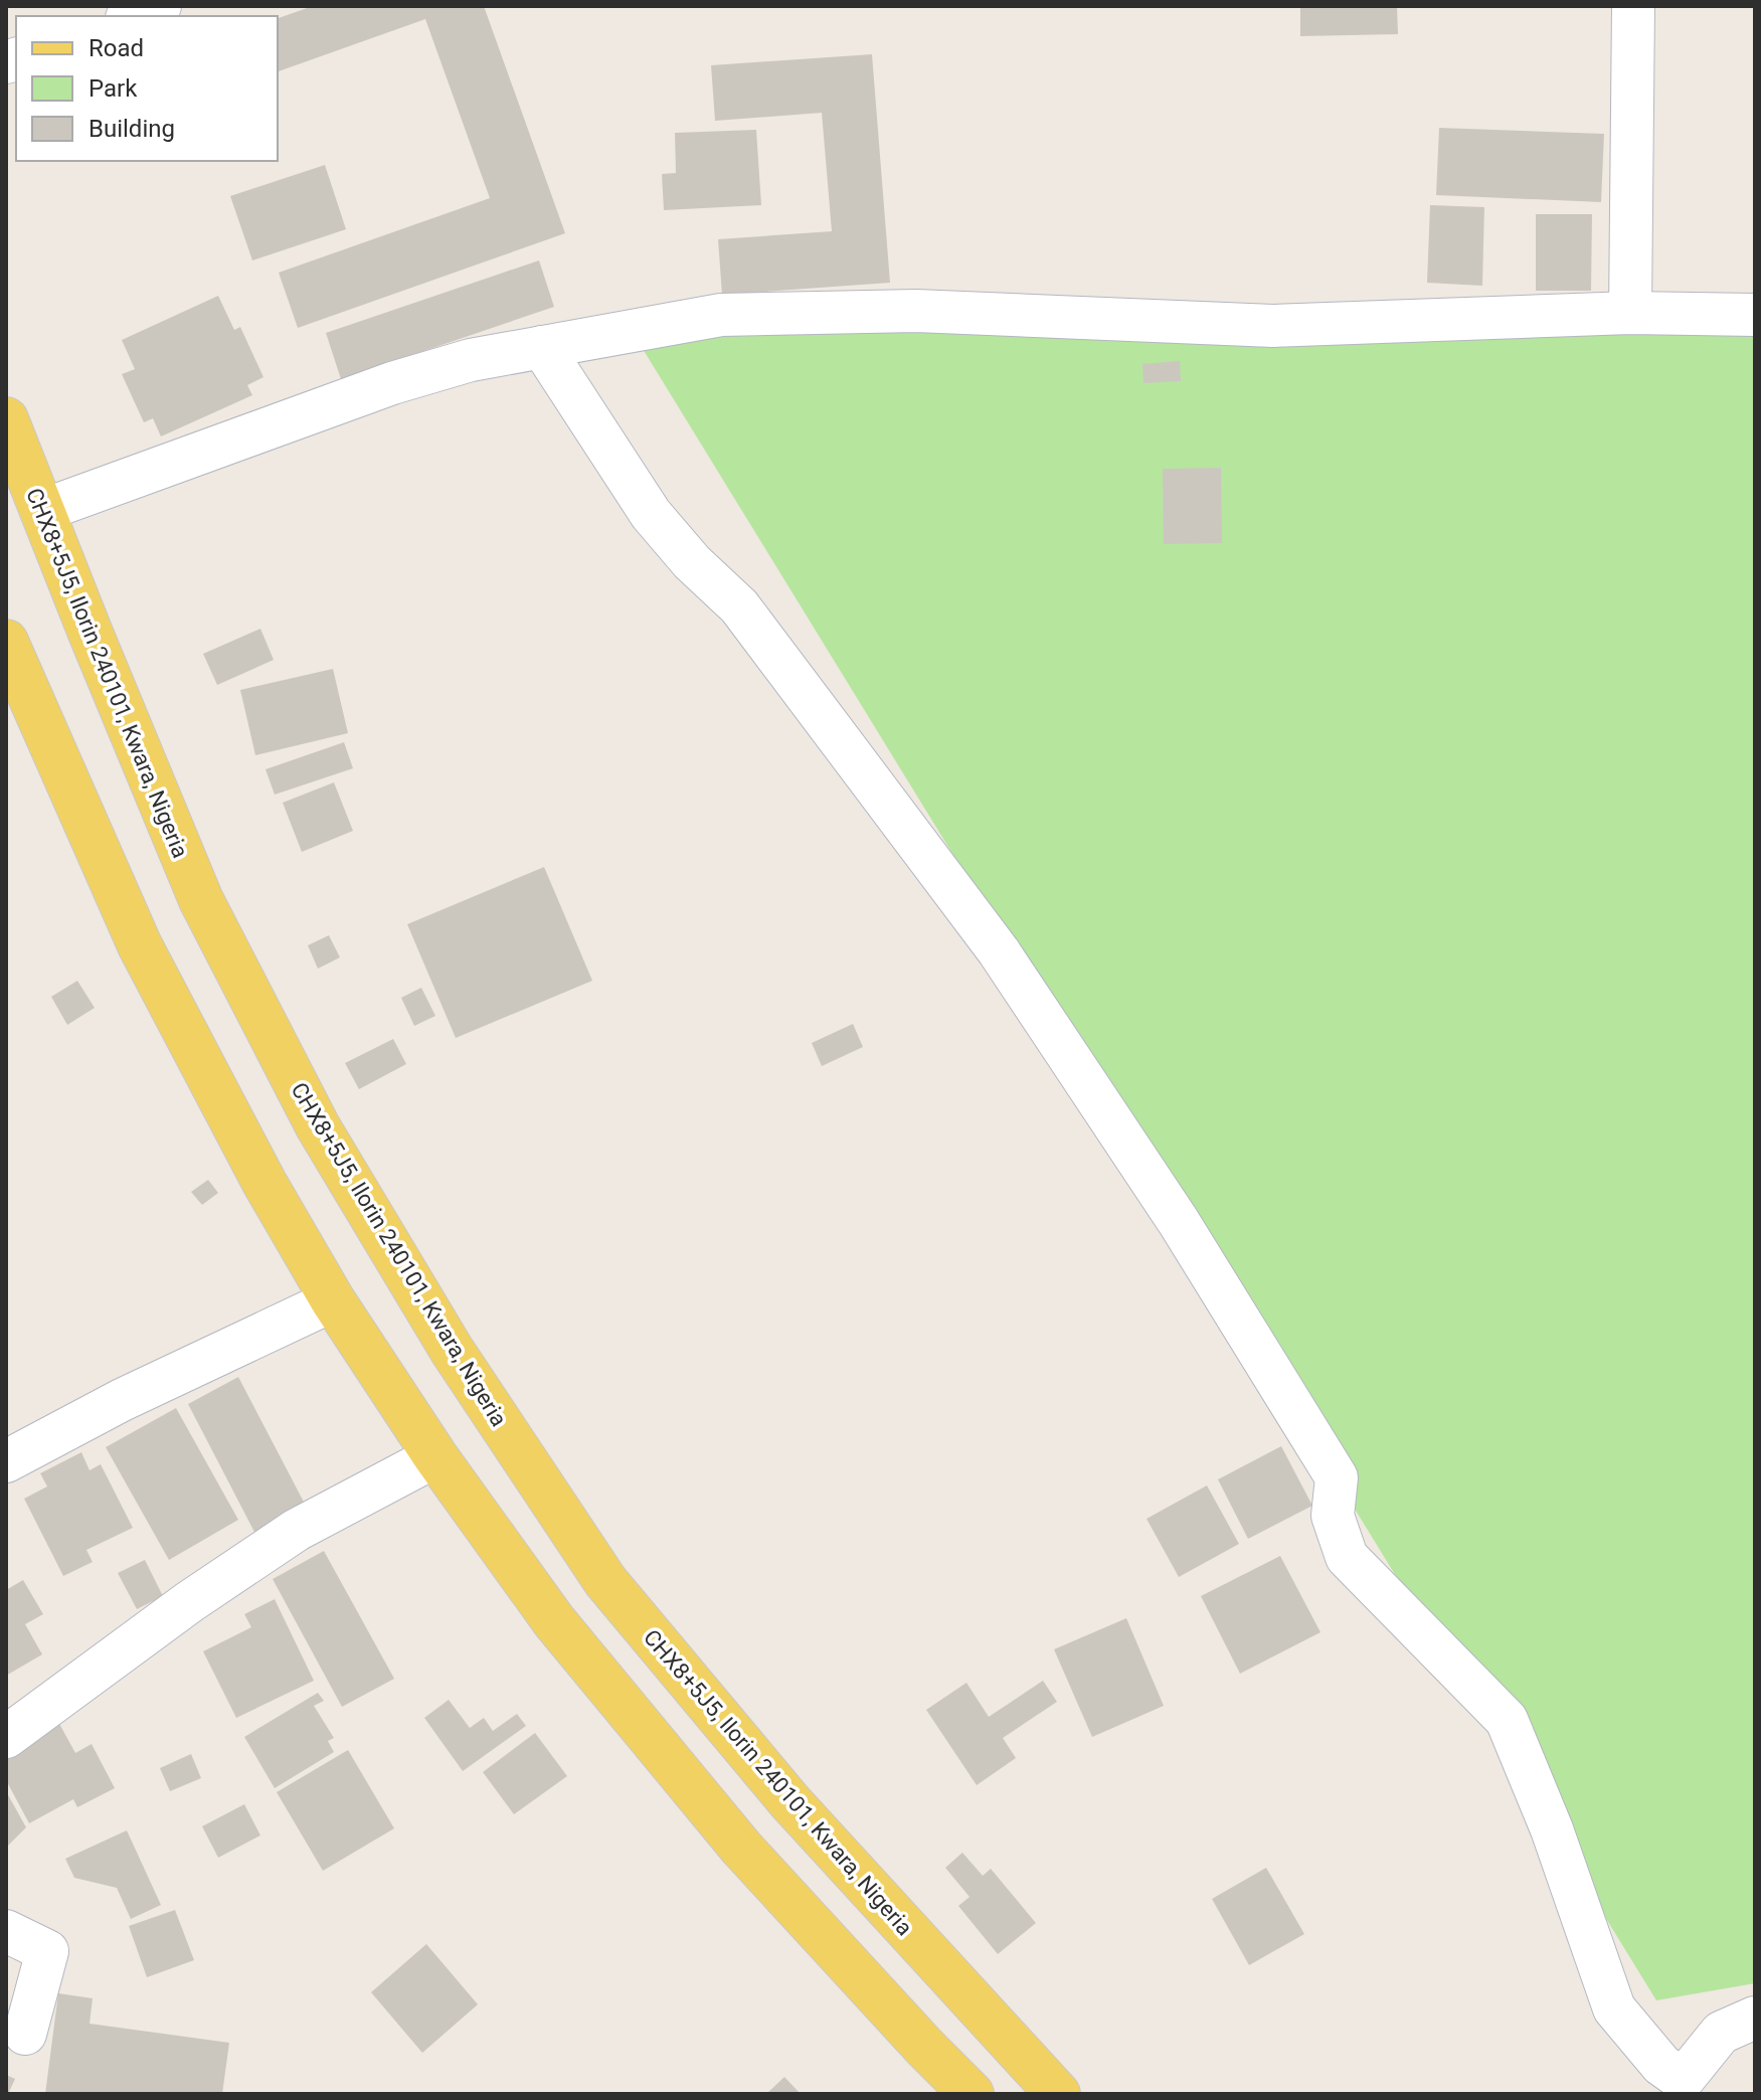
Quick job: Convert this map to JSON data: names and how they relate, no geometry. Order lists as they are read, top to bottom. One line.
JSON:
{"streets":{"main road":["CHX8+5J5, Ilorin 240101, Kwara, Nigeria"]},"legend":["Road","Park","Building"]}
